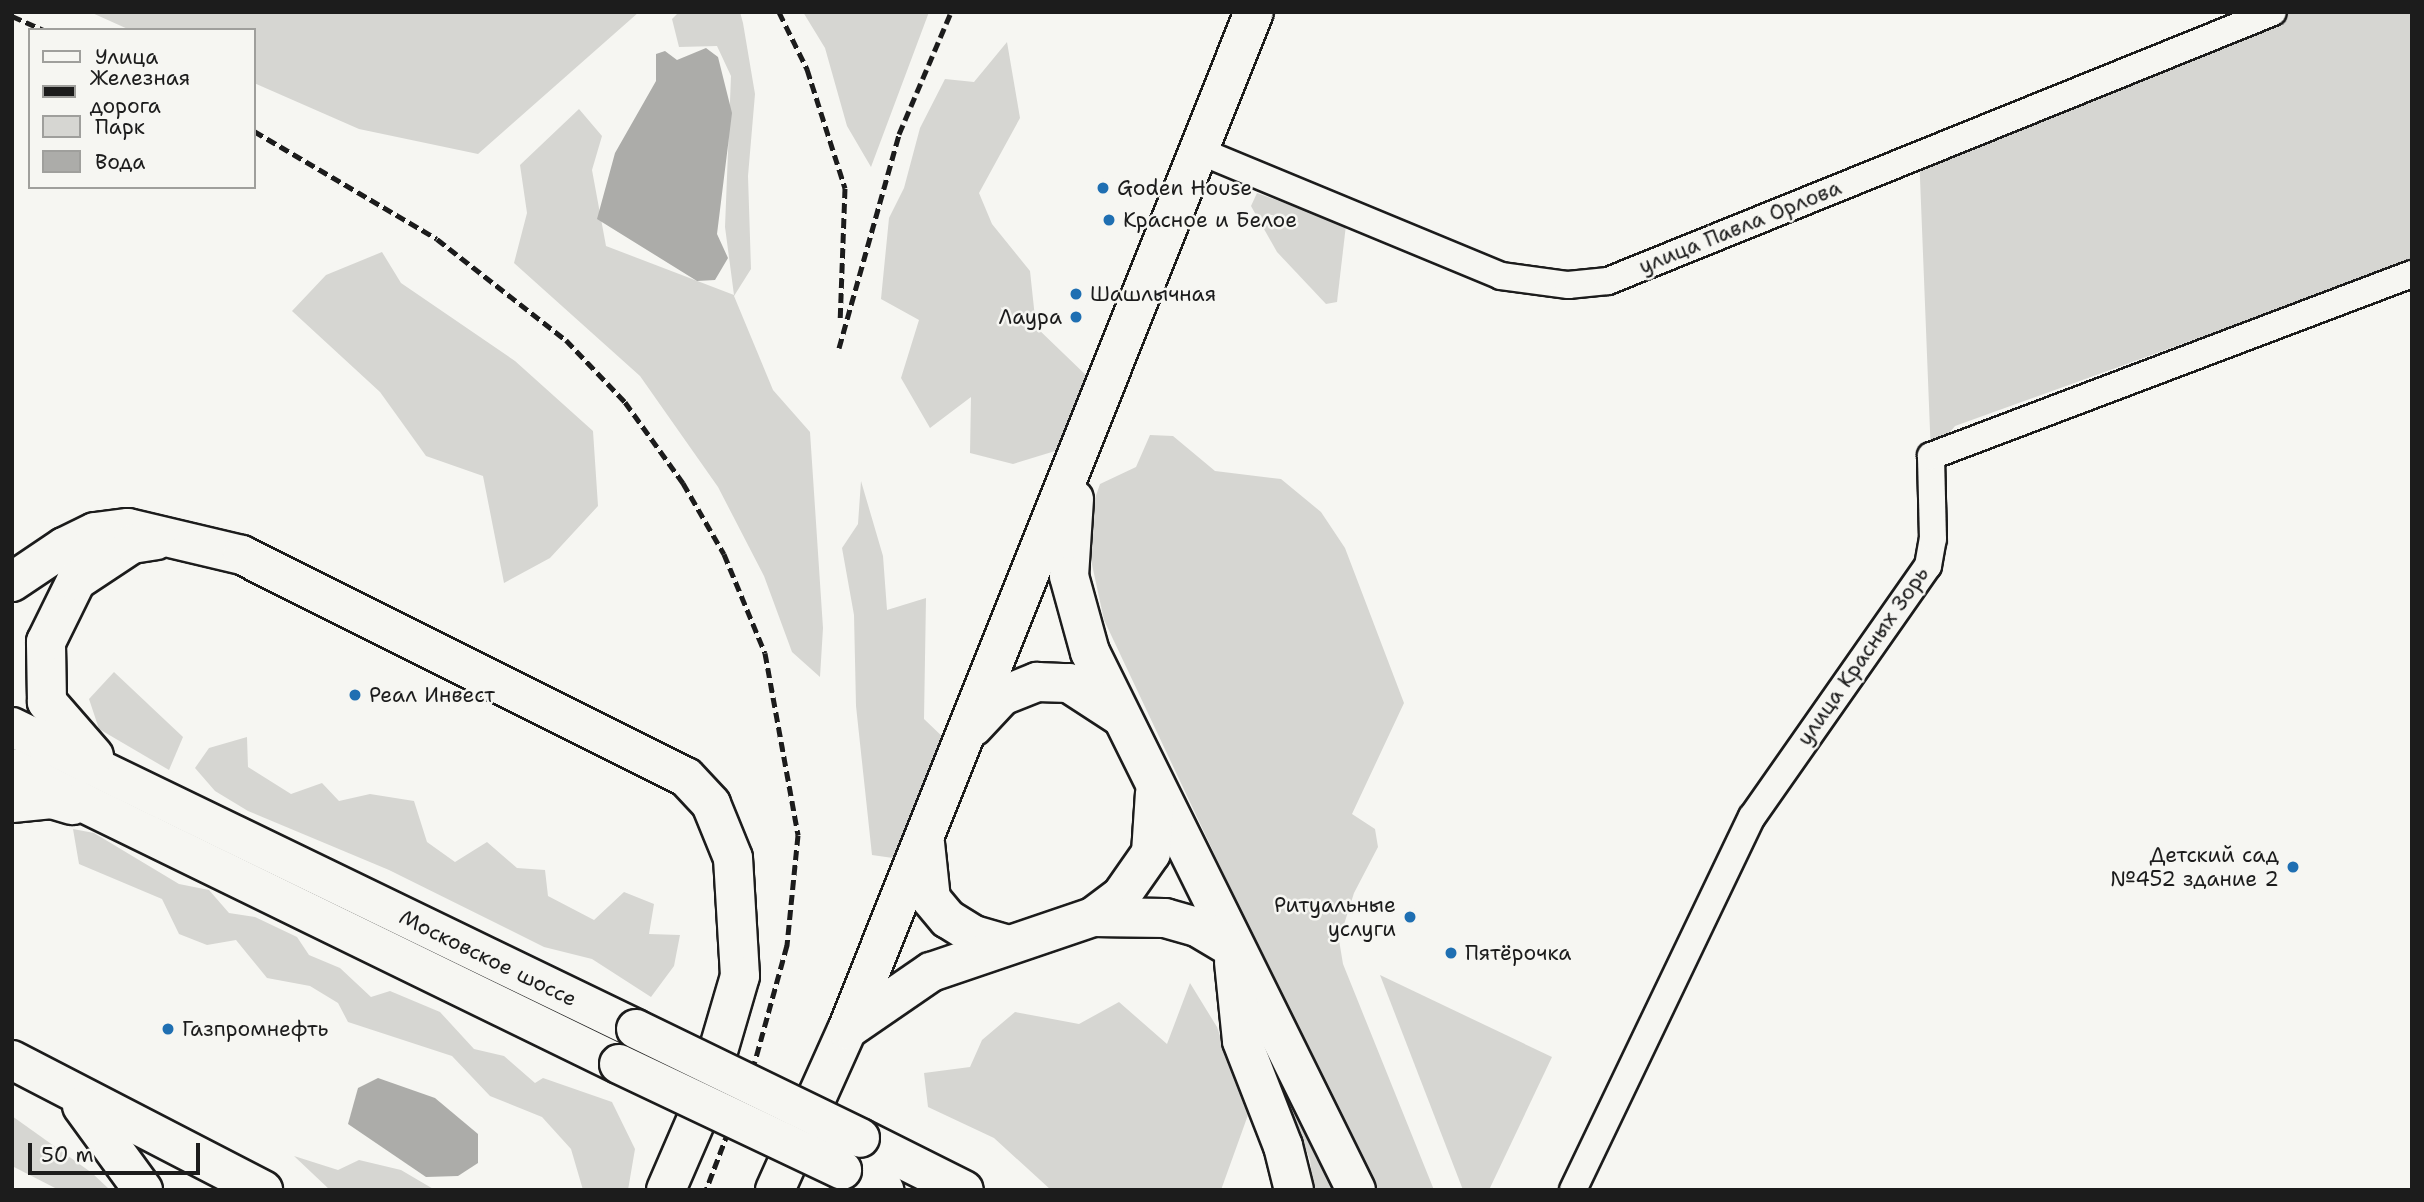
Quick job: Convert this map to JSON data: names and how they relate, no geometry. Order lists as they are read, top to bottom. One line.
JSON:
{"streets":{"main road":["Московское шоссе"],"street":["улица Павла Орлова","улица Красных Зорь"]},"places":["Goden House","Красное и Белое","Шашлычная","Лаура","Реал Инвест","Детский сад №452 здание 2","Ритуальные услуги","Пятёрочка","Газпромнефть"],"legend":["Улица","Железная дорога","Парк","Вода"],"scale_bar":"50 m"}
